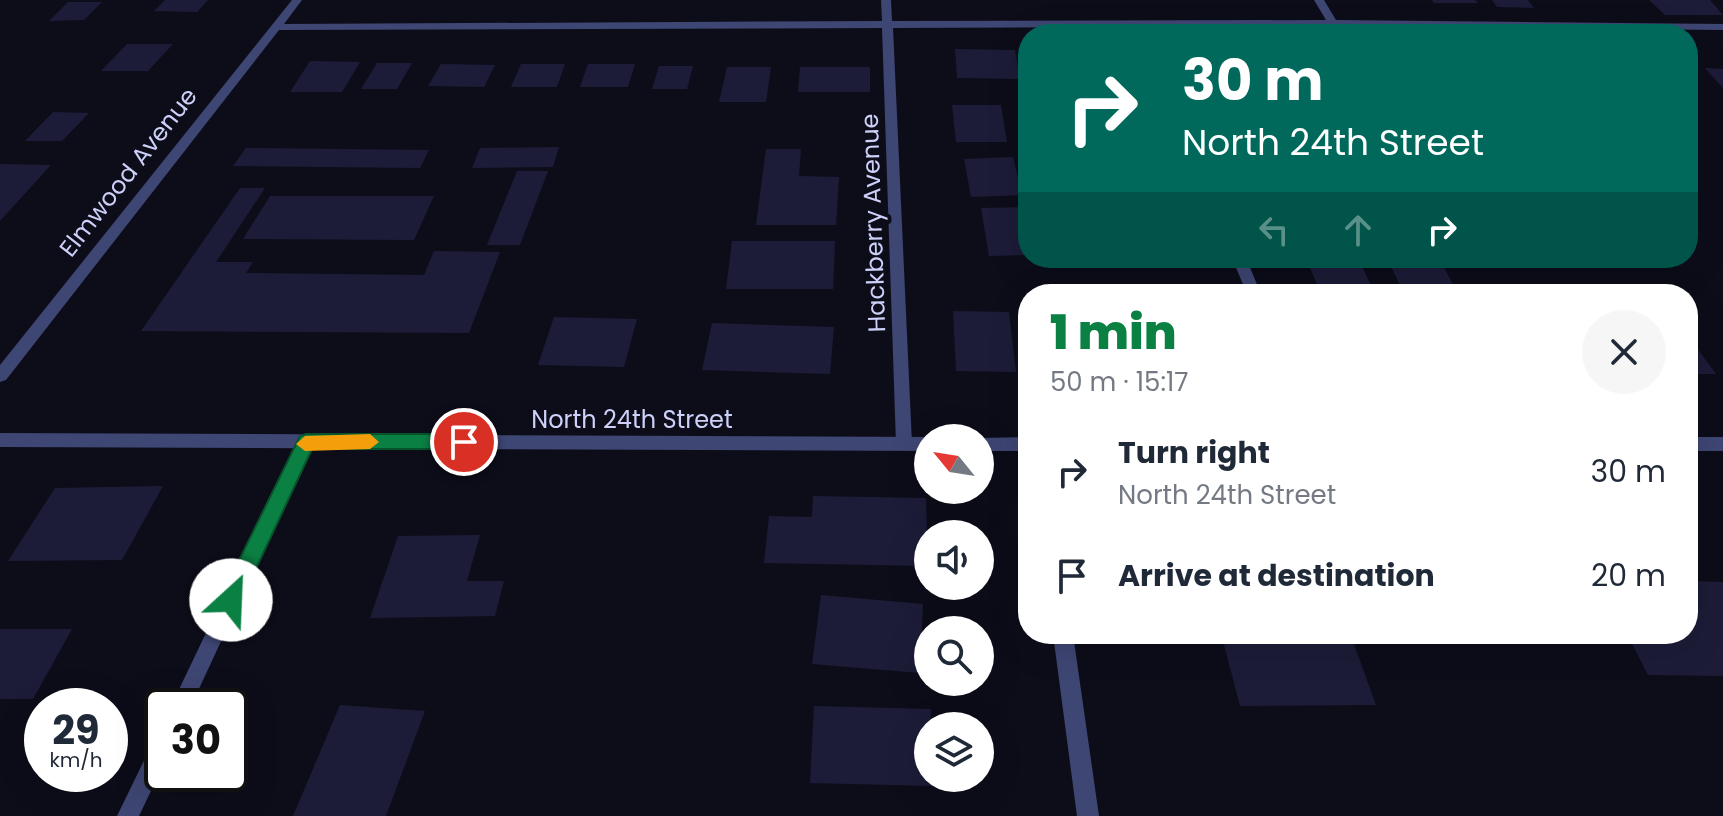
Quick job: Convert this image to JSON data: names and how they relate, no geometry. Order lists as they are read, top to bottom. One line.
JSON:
{"streets":{"street":["Elmwood Avenue","Hackberry Avenue","North 24th Street"]},"crossings":[["Hackberry Avenue","North 24th Street"]],"north":"top left","page":{"turn":["30 m","North 24th Street"],"heading":["1 min","50 m · 15:17"],"list":[{"name":"Turn right","note":"North 24th Street","value":"30 m"},{"name":"Arrive at destination","value":"20 m"}],"speed":"29 km/h","limit":"30"}}
